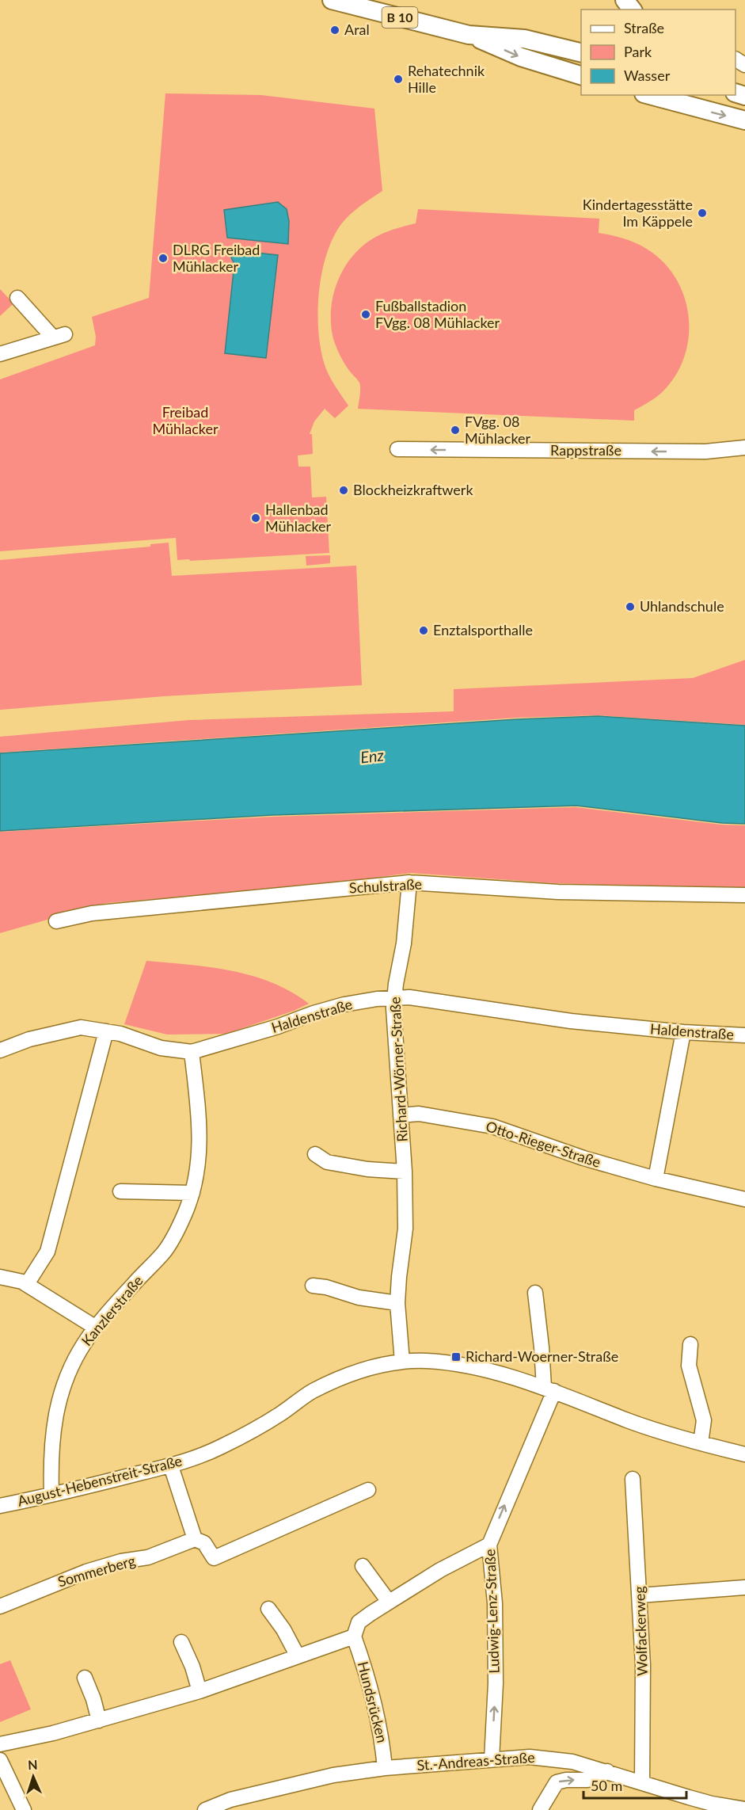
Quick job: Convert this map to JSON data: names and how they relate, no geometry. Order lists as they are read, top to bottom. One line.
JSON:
{"streets":{"main road":["B 10"],"street":["Rappstraße","Schulstraße","Haldenstraße","Richard-Wörner-Straße","Otto-Rieger-Straße","Kanzlerstraße","August-Hebenstreit-Straße","Sommerberg","Ludwig-Lenz-Straße","Wolfackerweg","Hundsrücken","St.-Andreas-Straße"]},"crossings":[["Schulstraße","Richard-Wörner-Straße"],["Haldenstraße","Richard-Wörner-Straße"],["Haldenstraße","Kanzlerstraße"],["Richard-Wörner-Straße","Otto-Rieger-Straße"],["Richard-Wörner-Straße","August-Hebenstreit-Straße"],["Kanzlerstraße","August-Hebenstreit-Straße"],["August-Hebenstreit-Straße","Ludwig-Lenz-Straße"],["Ludwig-Lenz-Straße","St.-Andreas-Straße"],["Wolfackerweg","St.-Andreas-Straße"],["Hundsrücken","St.-Andreas-Straße"]],"one_way":["Rappstraße","Ludwig-Lenz-Straße"],"water":["Enz"],"parks":["Freibad Mühlacker"],"places":{"other":["Aral","Rehatechnik Hille","Kindertagesstätte Im Käppele","DLRG Freibad Mühlacker","Fußballstadion FVgg. 08 Mühlacker","FVgg. 08 Mühlacker","Blockheizkraftwerk","Hallenbad Mühlacker","Uhlandschule","Enztalsporthalle"],"transit":["Richard-Woerner-Straße"]},"legend":["Straße","Park","Wasser"],"scale_bar":"50 m","north":"top"}
